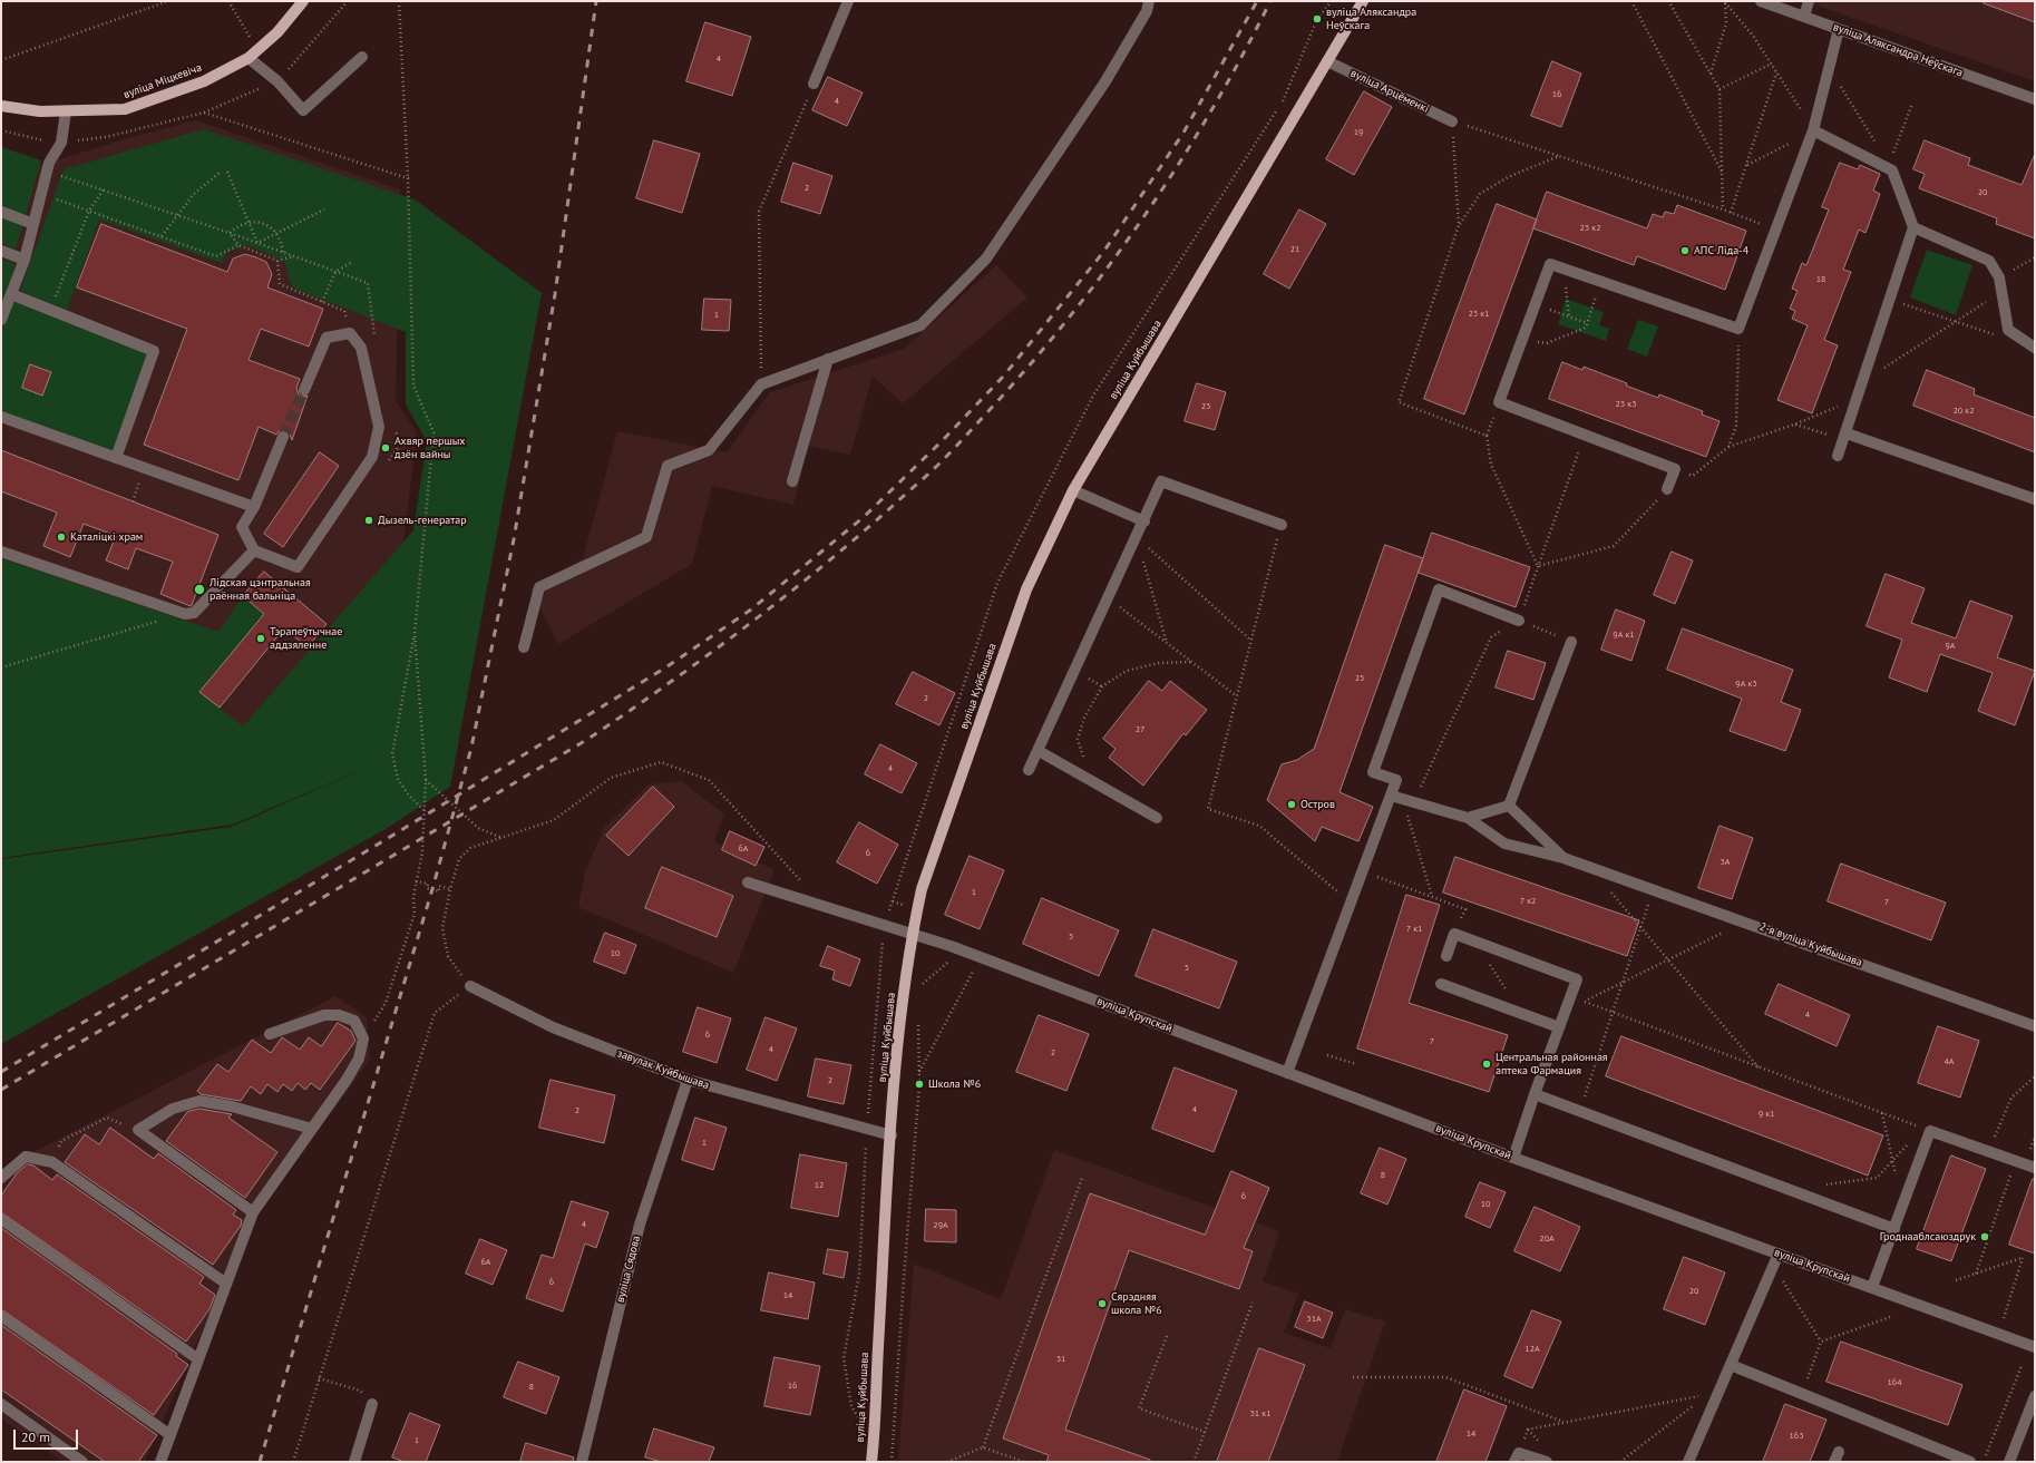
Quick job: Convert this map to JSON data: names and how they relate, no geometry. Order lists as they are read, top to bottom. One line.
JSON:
{"streets":{"main road":["вуліца Міцкевіча","вуліца Куйбышава"],"street":["вуліца Аляксандра Неўскага","вуліца Арцёменкі","2-я вуліца Куйбышава","вуліца Крупскай","завулак Куйбышава","вуліца Сядова"]},"crossings":[["вуліца Арцёменкі","вуліца Куйбышава"],["вуліца Куйбышава","вуліца Крупскай"],["вуліца Куйбышава","завулак Куйбышава"],["завулак Куйбышава","вуліца Сядова"]],"places":["вуліца Аляксандра Неўскага","АПС Ліда-4","Ахвяр першых дзён вайны","Дызель-генератар","Каталіцкі храм","Лідская цэнтральная раённая бальніца","Тэрапеўтычнае аддзяленне","Остров","Центральная районная аптека Фармация","Школа №6","Гроднааблсаюздрук","Сярэдняя школа №6"],"house_numbers":["4","16","4","19","2","20","23 к2","21","18","23 к1","1","23 к3","23","20 к2","9А к1","9А","25","9А к3","2","27","4","6А","6","3А","1","7 к2","7","7 к1","3","10","5","4","6","7","4","2","4А","2","4","2","9 к1","1","8","12","6","10","4","29А","20А","6А","6","20","14","31А","12А","31","164","16","8","31 к1","14","163","1"],"scale_bar":"20 m"}
